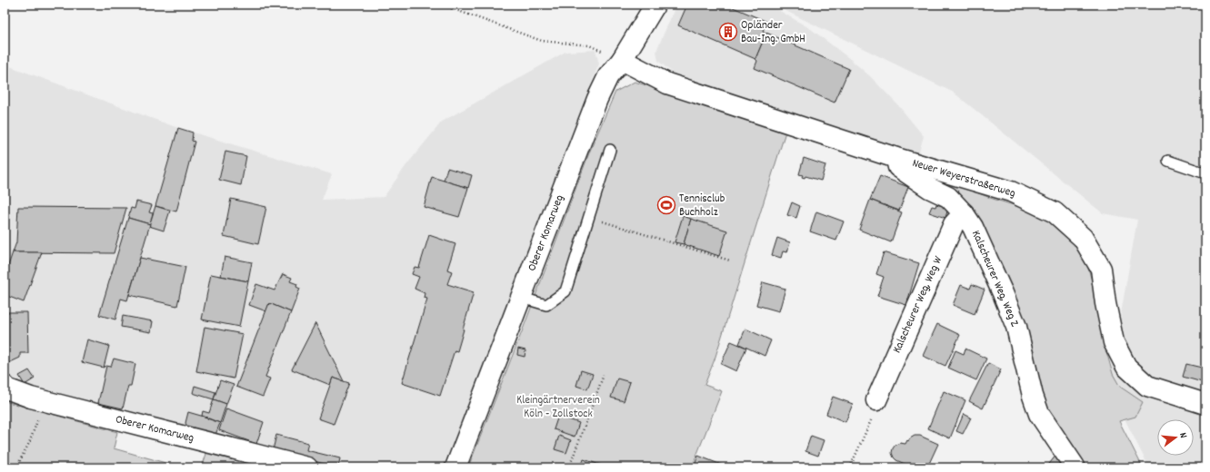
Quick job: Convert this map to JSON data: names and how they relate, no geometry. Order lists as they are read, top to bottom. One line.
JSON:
{"streets":{"street":["Neuer Weyerstraßerweg","Oberer Komarweg","Kalscheurer Weg, Weg Z","Kalscheurer Weg, Weg W"]},"crossings":[["Neuer Weyerstraßerweg","Oberer Komarweg"],["Neuer Weyerstraßerweg","Kalscheurer Weg, Weg Z"],["Kalscheurer Weg, Weg Z","Kalscheurer Weg, Weg W"]],"parks":["Kleingärtnerverein Köln - Zollstock"],"places":{"building":["Opländer Bau-Ing. GmbH"],"sports":["Tennisclub Buchholz"]},"north":"right"}
